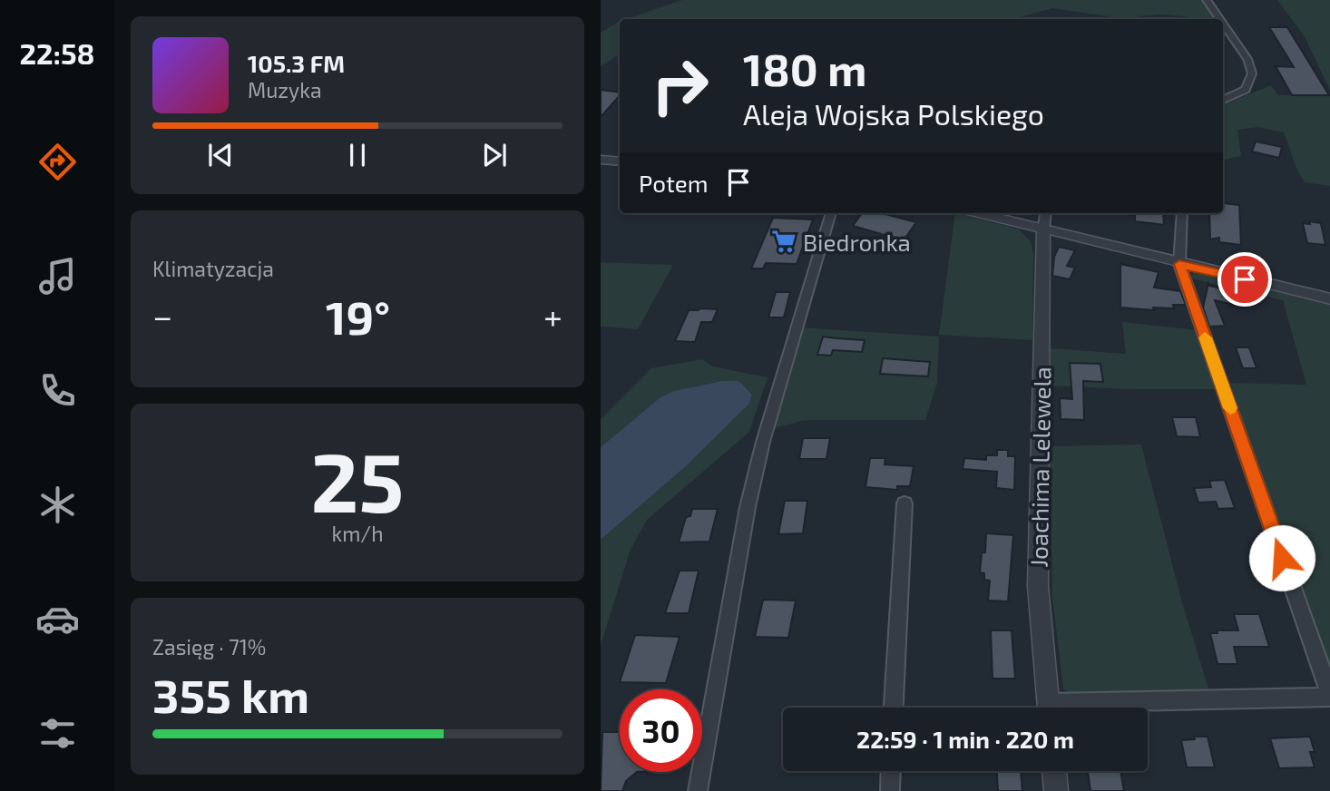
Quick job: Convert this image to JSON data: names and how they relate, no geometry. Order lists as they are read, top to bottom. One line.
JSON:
{"streets":{"street":["Joachima Lelewela"]},"places":{"supermarket":["Biedronka"]},"page":{"tabs":"22:58","turn":["180 m","Aleja Wojska Polskiego"],"song":["105.3 FM","Muzyka"],"then":"Potem","tile":["Klimatyzacja",["25","km/h"],["Zasięg · 71%","355 km"]],"heat":["−","19°","+"],"limit":"30","trip":"22:59 · 1 min · 220 m"}}
